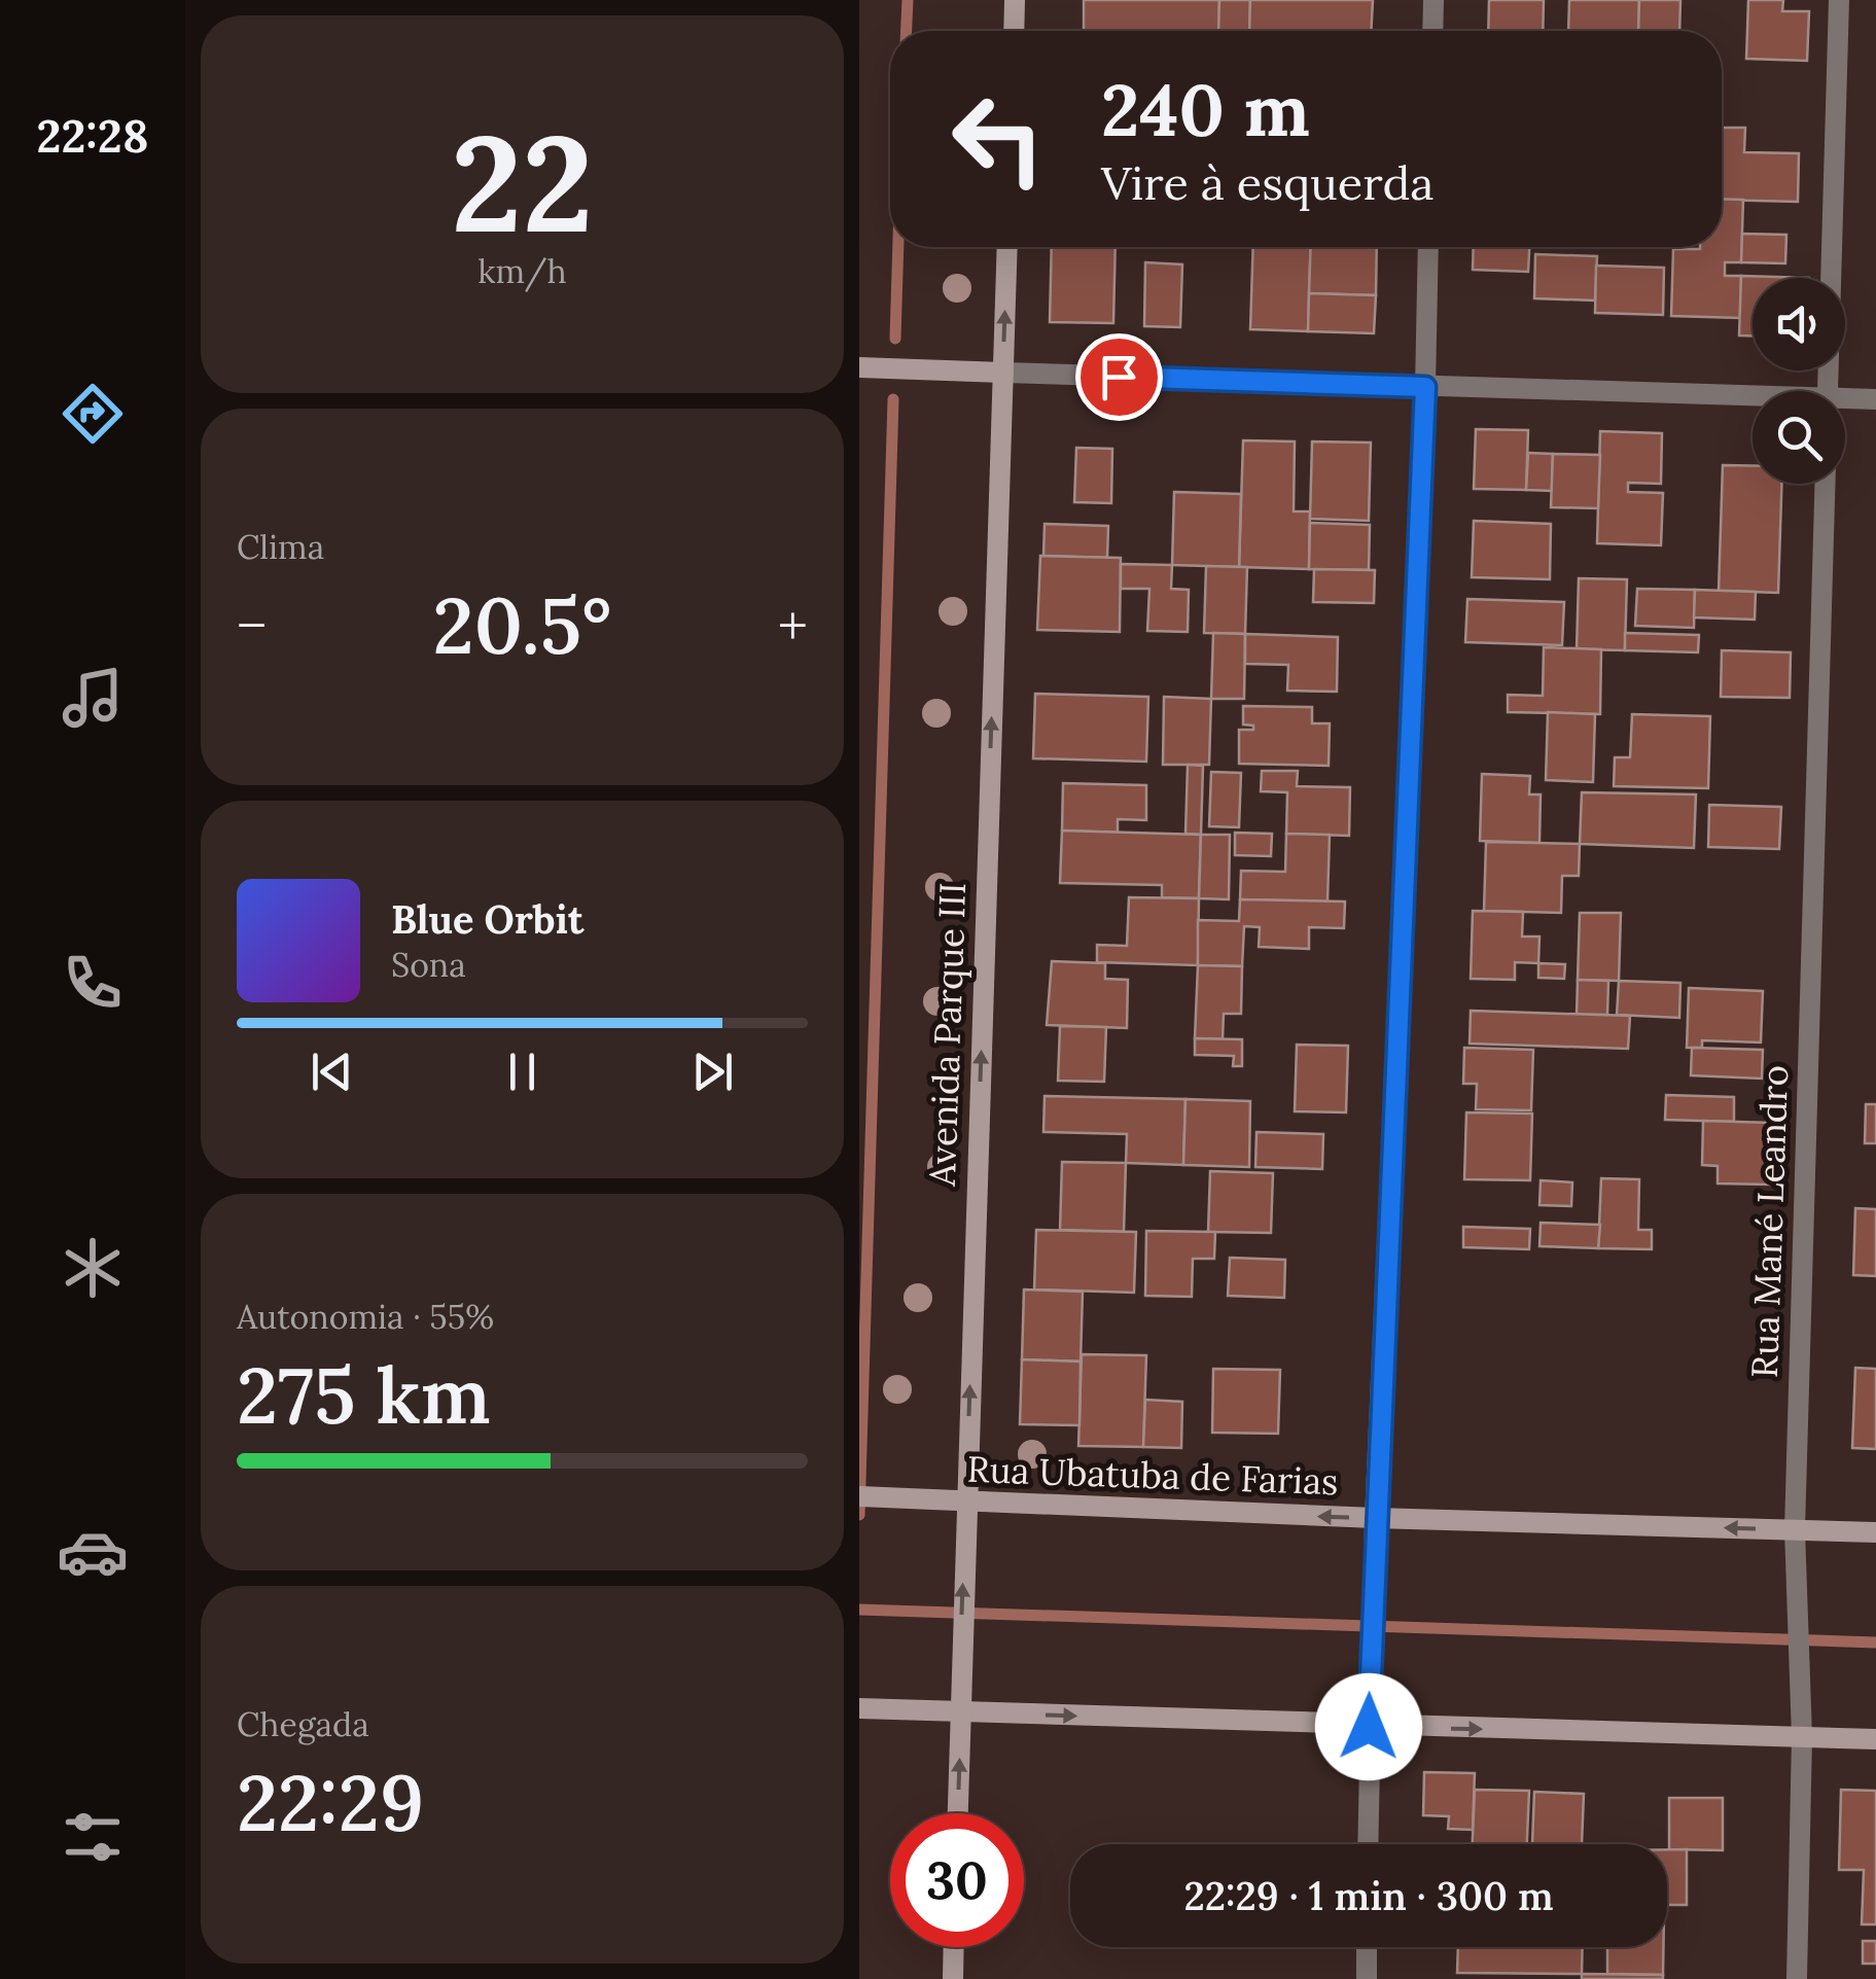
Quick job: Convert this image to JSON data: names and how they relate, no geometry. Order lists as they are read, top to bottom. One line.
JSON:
{"streets":{"street":["Avenida Parque III","Rua Mané Leandro","Rua Ubatuba de Farias"]},"crossings":[["Avenida Parque III","Rua Ubatuba de Farias"],["Rua Mané Leandro","Rua Ubatuba de Farias"]],"one_way":["Avenida Parque III","Rua Ubatuba de Farias"],"page":{"tabs":"22:28","tile":[["22","km/h"],"Clima",["Autonomia · 55%","275 km"],["Chegada","22:29"]],"turn":["240 m","Vire à esquerda"],"heat":["−","20.5°","+"],"song":["Blue Orbit","Sona"],"limit":"30","trip":"22:29 · 1 min · 300 m"}}
